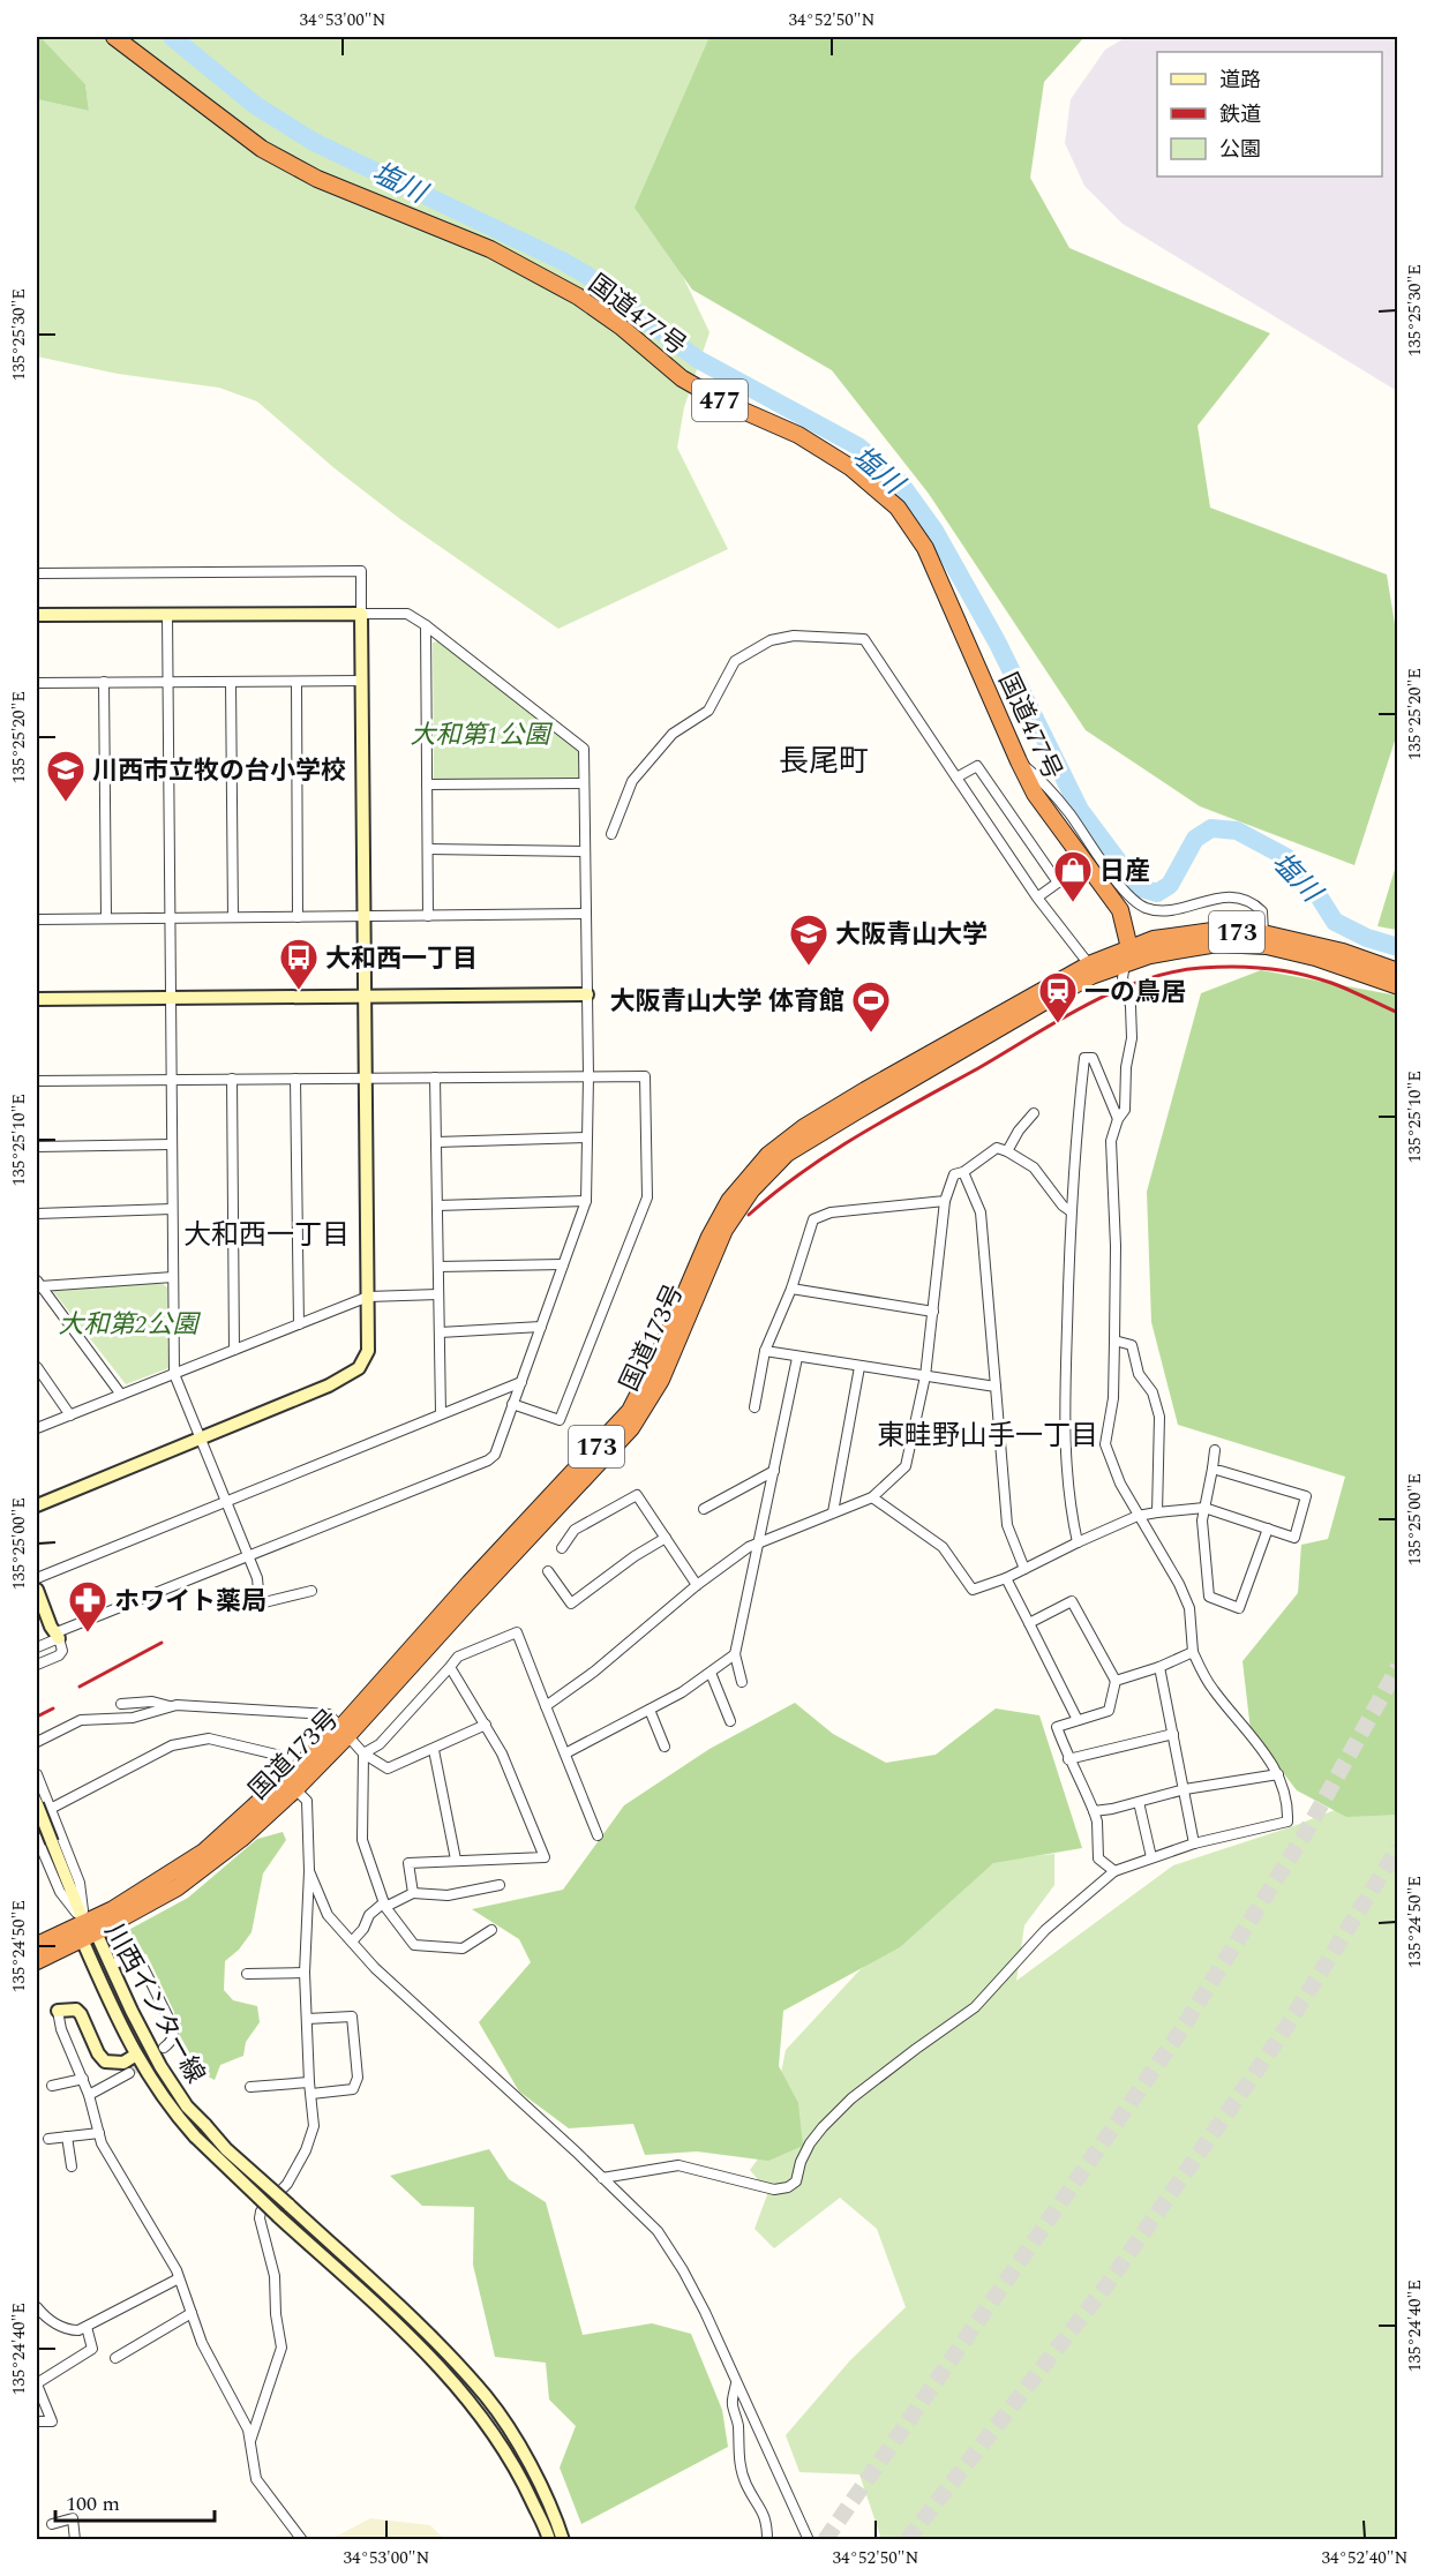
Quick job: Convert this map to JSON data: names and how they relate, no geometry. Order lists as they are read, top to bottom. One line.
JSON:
{"streets":{"highway":["国道477号","477","173","国道173号"],"street":["川西インター線"]},"crossings":[["国道477号","国道173号"],["国道173号","川西インター線"]],"districts":["長尾町","大和西一丁目","東畦野山手一丁目"],"water":["塩川"],"parks":["大和第1公園","大和第2公園"],"places":{"school or university":["川西市立牧の台小学校","大阪青山大学"],"shop":["日産"],"bus stop":["大和西一丁目"],"station":["一の鳥居"],"sports":["大阪青山大学 体育館"],"pharmacy":["ホワイト薬局"]},"legend":["道路","鉄道","公園"],"scale_bar":"100 m","coordinates":["34°53'00\"N","34°52'50\"N","135°25'30\"E","135°25'20\"E","135°25'10\"E","135°25'00\"E","135°24'50\"E","135°24'40\"E","34°52'40\"N"]}
